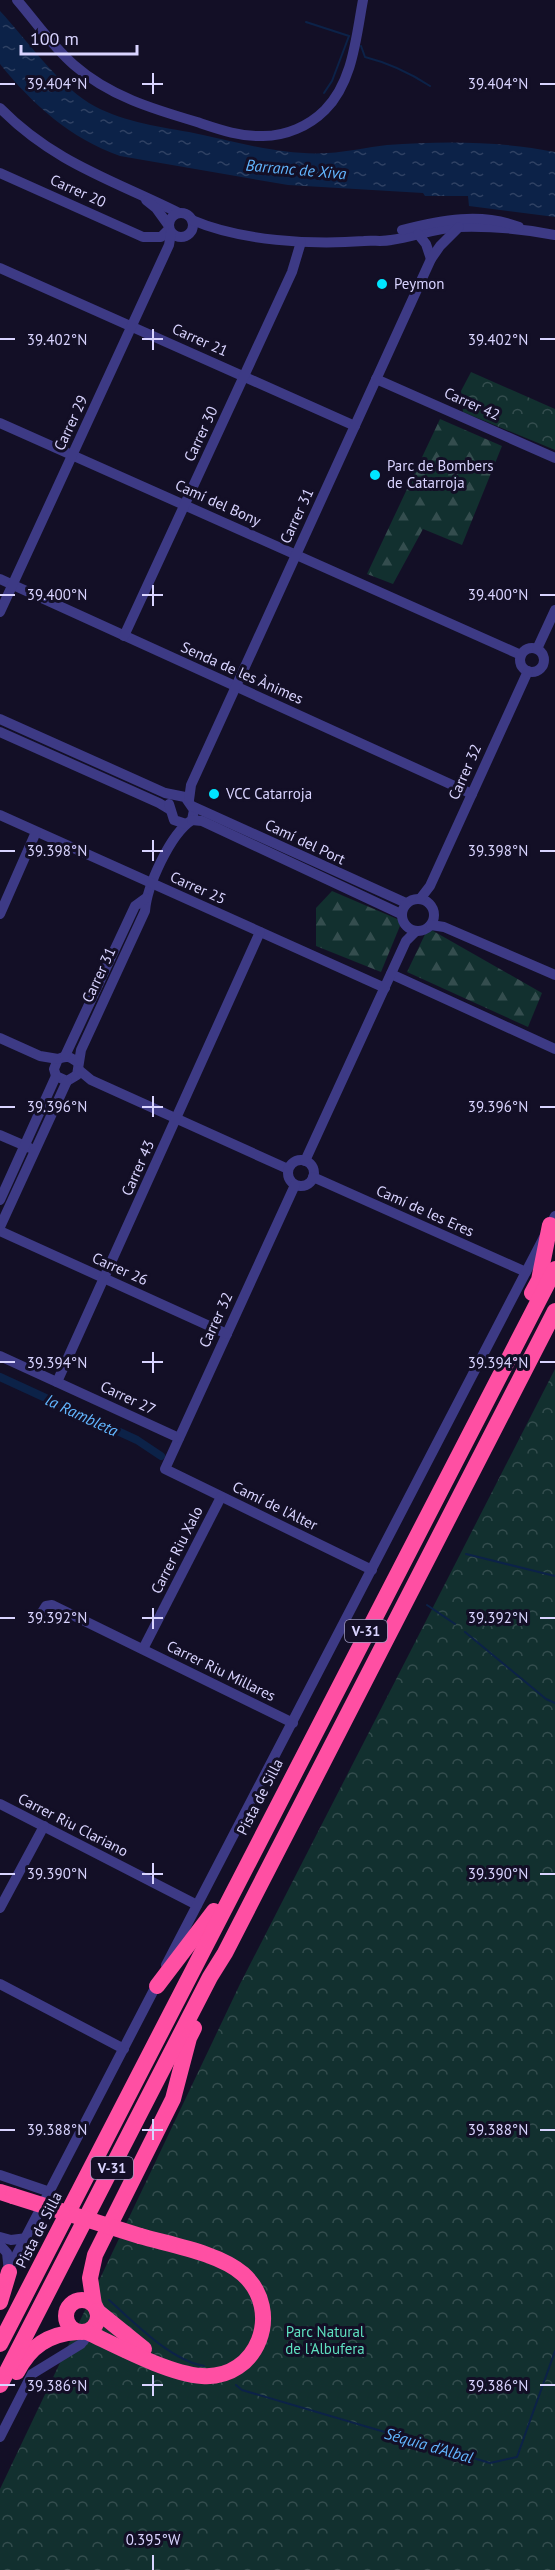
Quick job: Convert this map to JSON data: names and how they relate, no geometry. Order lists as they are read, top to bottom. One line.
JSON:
{"streets":{"highway":["V-31","Pista de Silla"],"street":["Carrer 20","Carrer 21","Carrer 42","Carrer 29","Carrer 30","Camí del Bony","Carrer 31","Senda de les Ànimes","Carrer 32","Camí del Port","Carrer 25","Carrer 43","Camí de les Eres","Carrer 26","Carrer 27","Camí de l'Alter","Carrer Riu Xalo","Carrer Riu Millares","Carrer Riu Clariano"]},"crossings":[["Carrer 20","Carrer 29"],["Carrer 21","Carrer 29"],["Carrer 21","Carrer 30"],["Carrer 21","Carrer 31"],["Carrer 42","Carrer 31"],["Carrer 29","Camí del Bony"],["Carrer 29","Senda de les Ànimes"],["Carrer 30","Camí del Bony"],["Carrer 30","Senda de les Ànimes"],["Camí del Bony","Carrer 31"],["Camí del Bony","Carrer 32"],["Carrer 31","Senda de les Ànimes"],["Carrer 31","Camí del Port"],["Carrer 31","Carrer 25"],["Carrer 31","Carrer 26"],["Senda de les Ànimes","Carrer 32"],["Carrer 32","Camí del Port"],["Carrer 32","Camí de les Eres"],["Carrer 32","Carrer 26"],["Carrer 32","Carrer 27"],["Carrer 32","Camí de l'Alter"],["Carrer 25","Carrer 43"],["Carrer 43","Carrer 26"],["Carrer 43","Carrer 27"],["Camí de l'Alter","Carrer Riu Xalo"],["Carrer Riu Xalo","Carrer Riu Millares"]],"water":["Barranc de Xiva","la Rambleta","Séquia d'Albal"],"parks":["Parc Natural de l'Albufera"],"places":["Peymon","Parc de Bombers de Catarroja","VCC Catarroja"],"scale_bar":"100 m","coordinates":["39.404°N","39.402°N","39.400°N","39.398°N","39.396°N","39.394°N","39.392°N","39.390°N","39.388°N","39.386°N","0.395°W"]}
